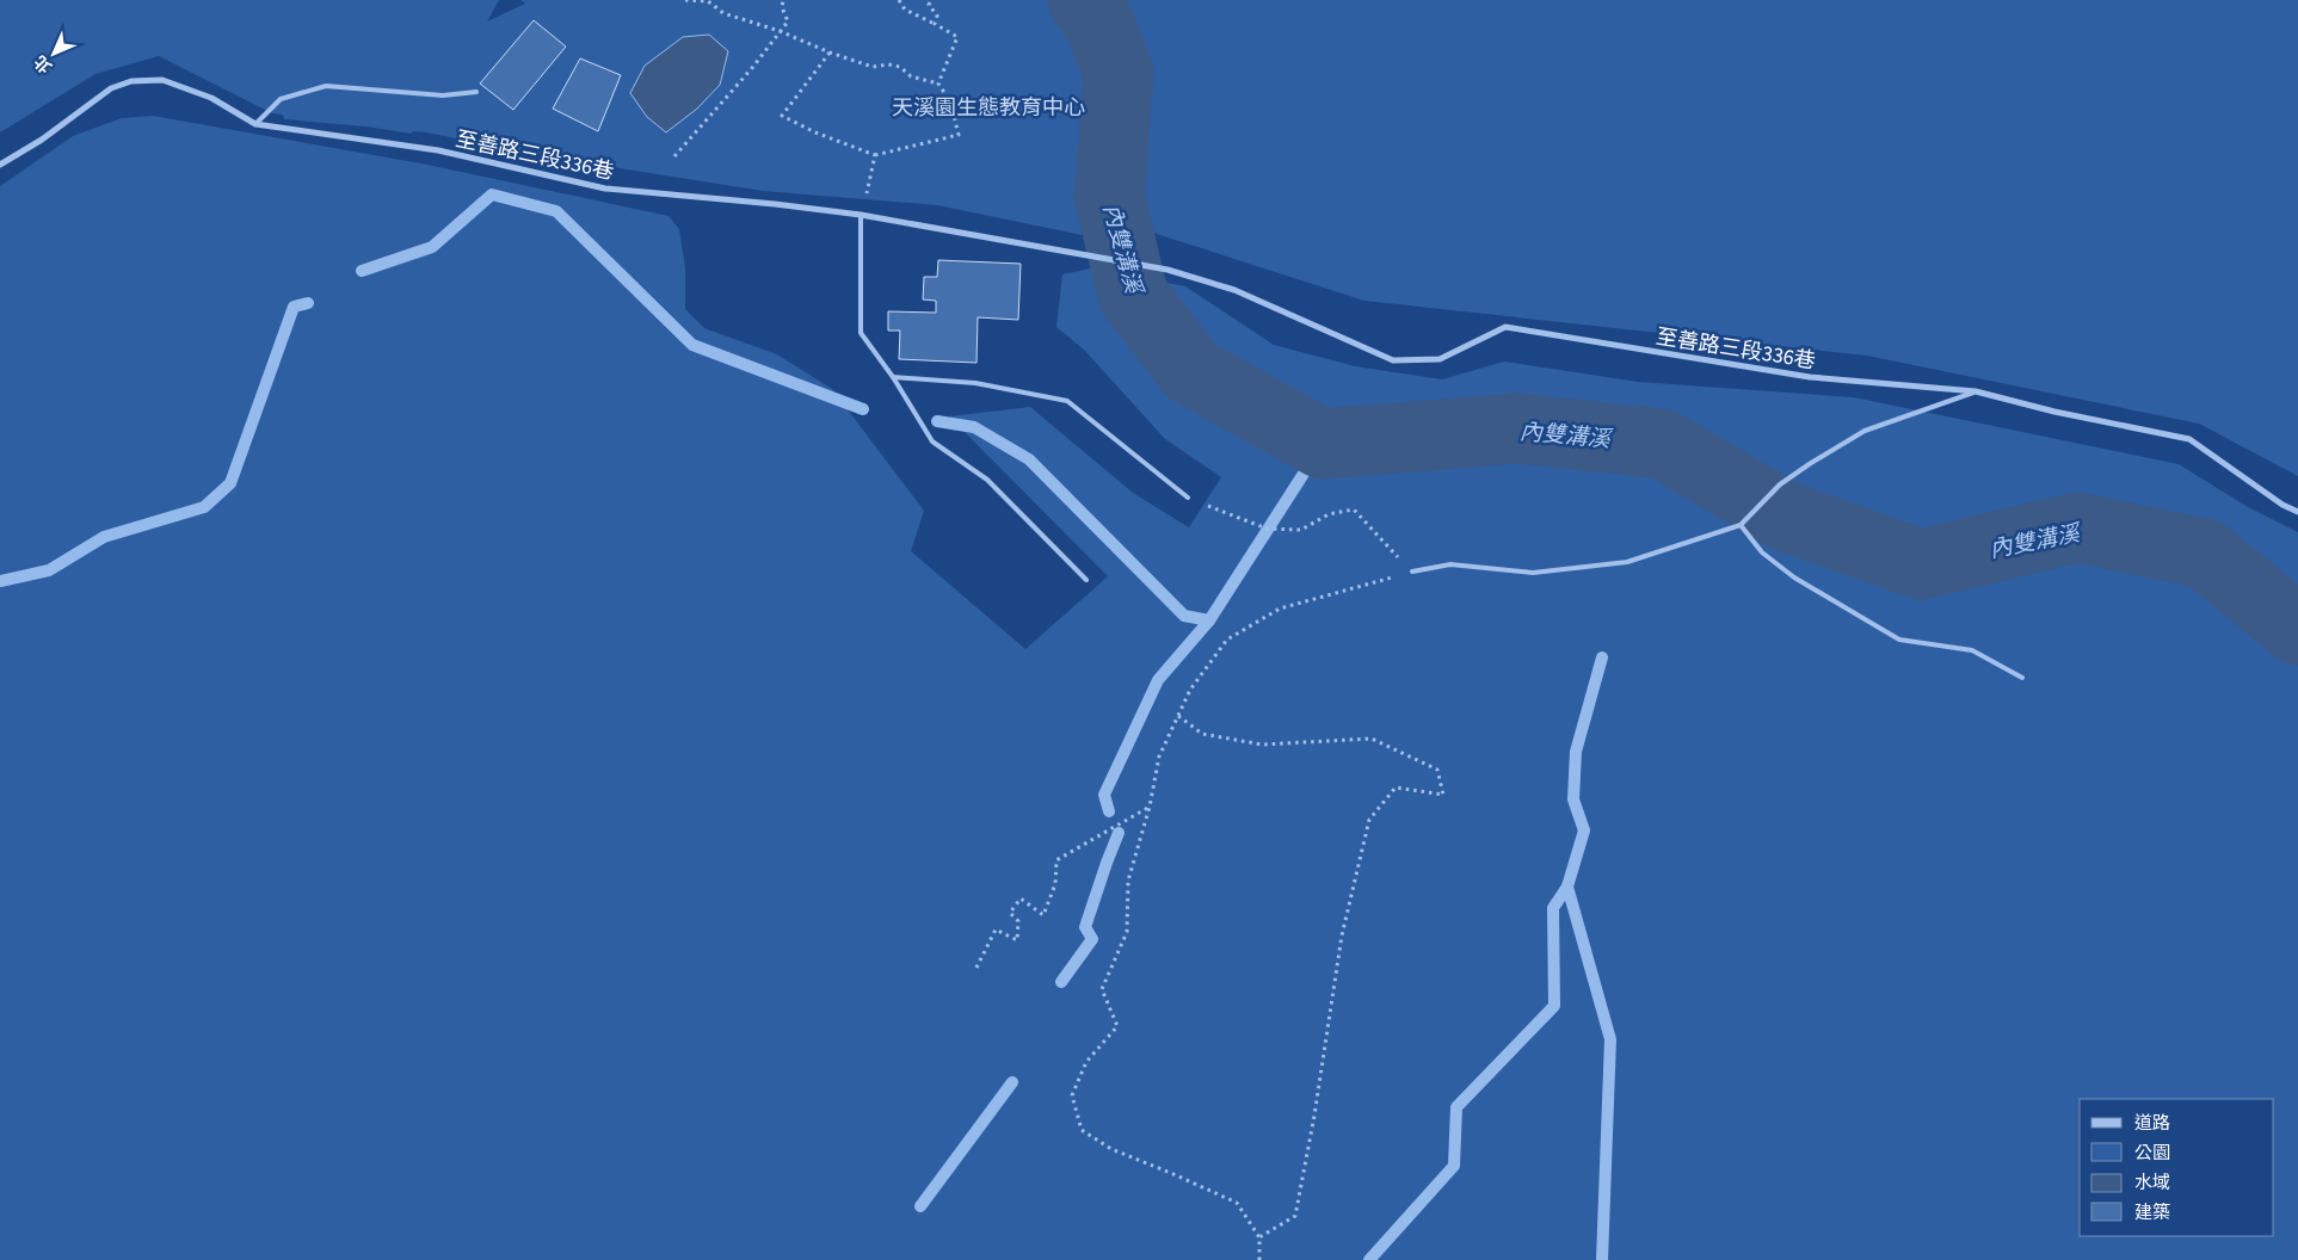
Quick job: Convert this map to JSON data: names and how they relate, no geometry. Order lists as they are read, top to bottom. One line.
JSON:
{"streets":{"street":["至善路三段336巷"]},"water":["內雙溝溪"],"parks":["天溪園生態教育中心"],"legend":["道路","公園","水域","建築"],"north":"bottom left"}
